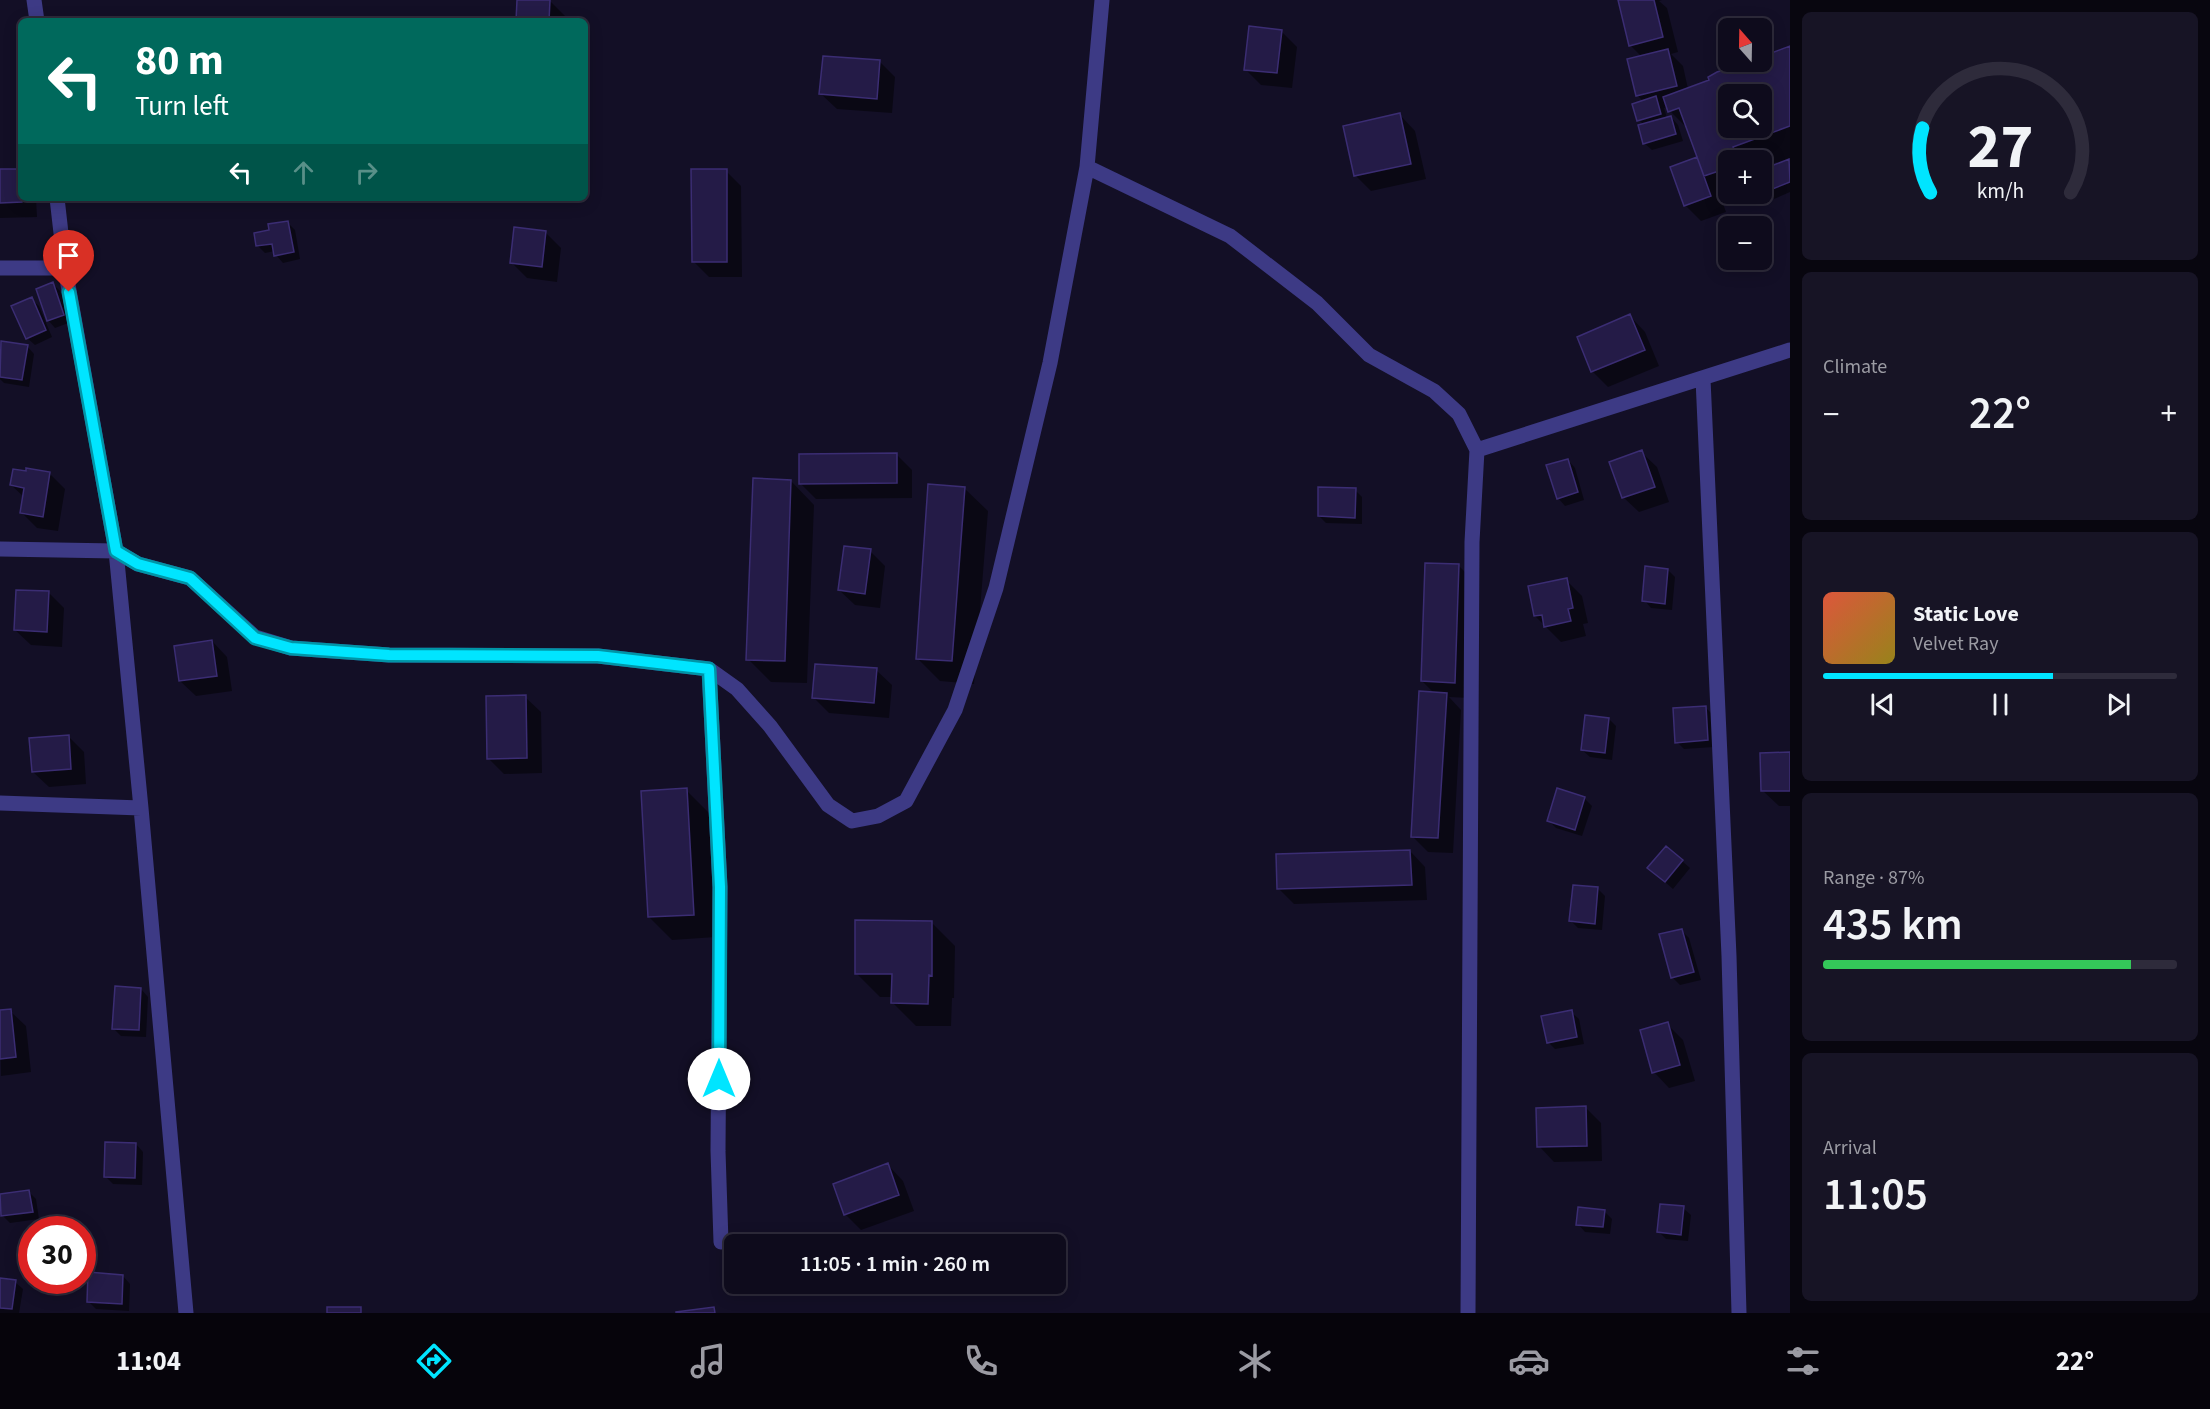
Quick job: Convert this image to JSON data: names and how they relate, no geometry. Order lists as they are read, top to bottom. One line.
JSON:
{"north":"top","page":{"map_buttons":["+","−"],"turn":["80 m","Turn left"],"tile":["Climate",["Range · 87%","435 km"],["Arrival","11:05"]],"heat":["−","22°","+"],"song":["Static Love","Velvet Ray"],"limit":"30","trip":"11:05 · 1 min · 260 m","tabs":["11:04","22°"],"gauge":["27","km/h"]}}
